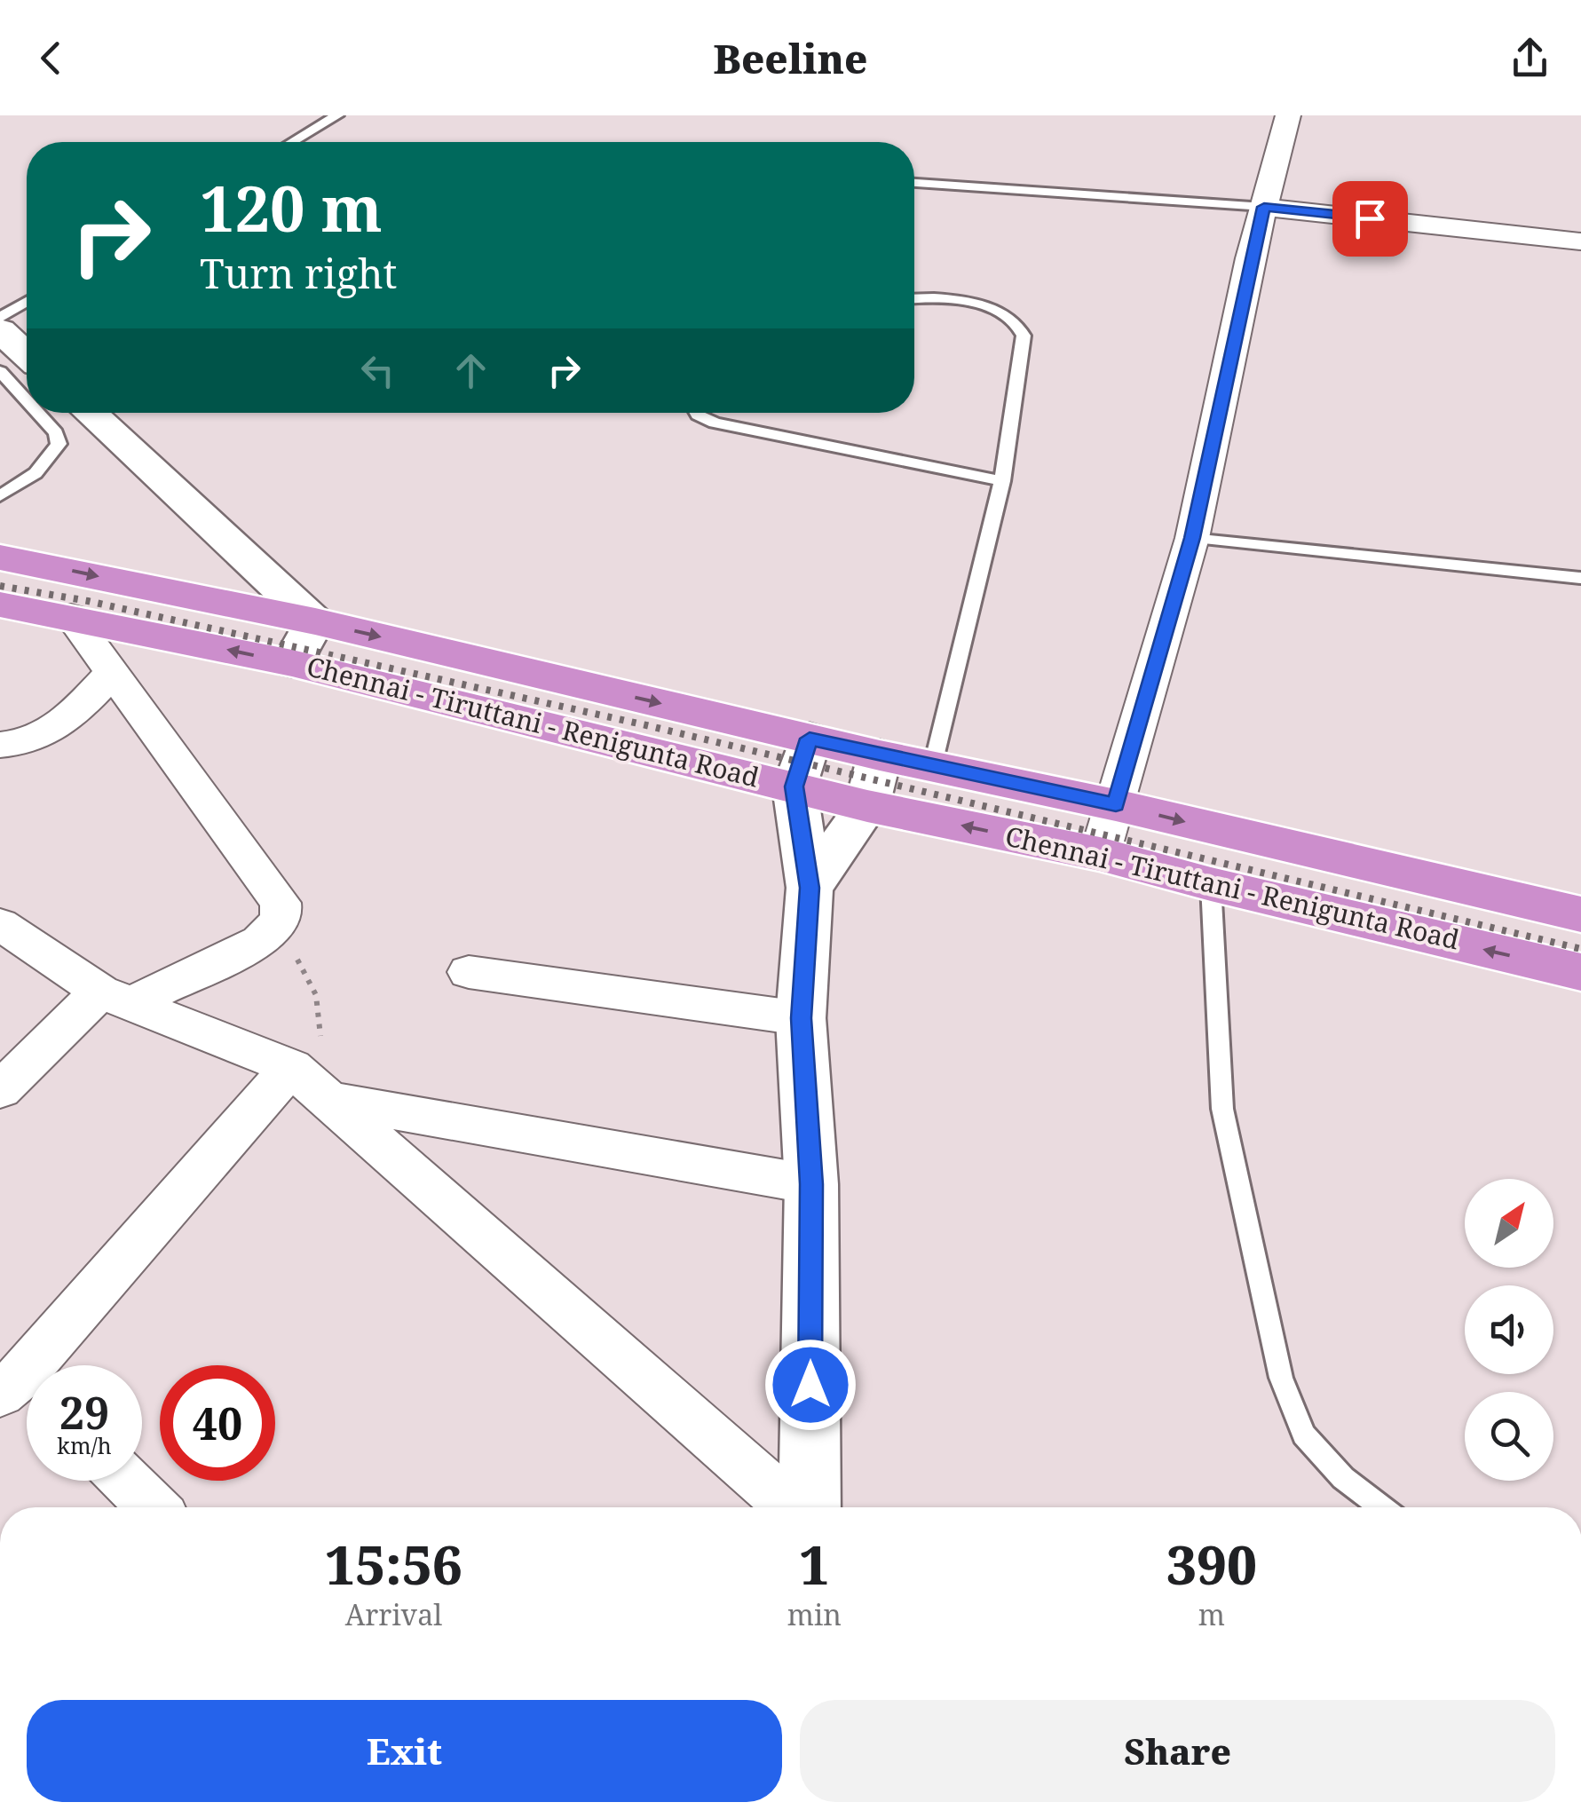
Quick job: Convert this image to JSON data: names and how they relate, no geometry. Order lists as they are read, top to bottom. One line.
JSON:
{"streets":{"highway":["Chennai - Tiruttani - Renigunta Road"]},"north":"top right","page":{"header":"Beeline","turn":["120 m","Turn right"],"speed":"29 km/h","limit":"40","eta":["15:56","Arrival","1","min","390","m"],"buttons":["Exit","Share"]}}
